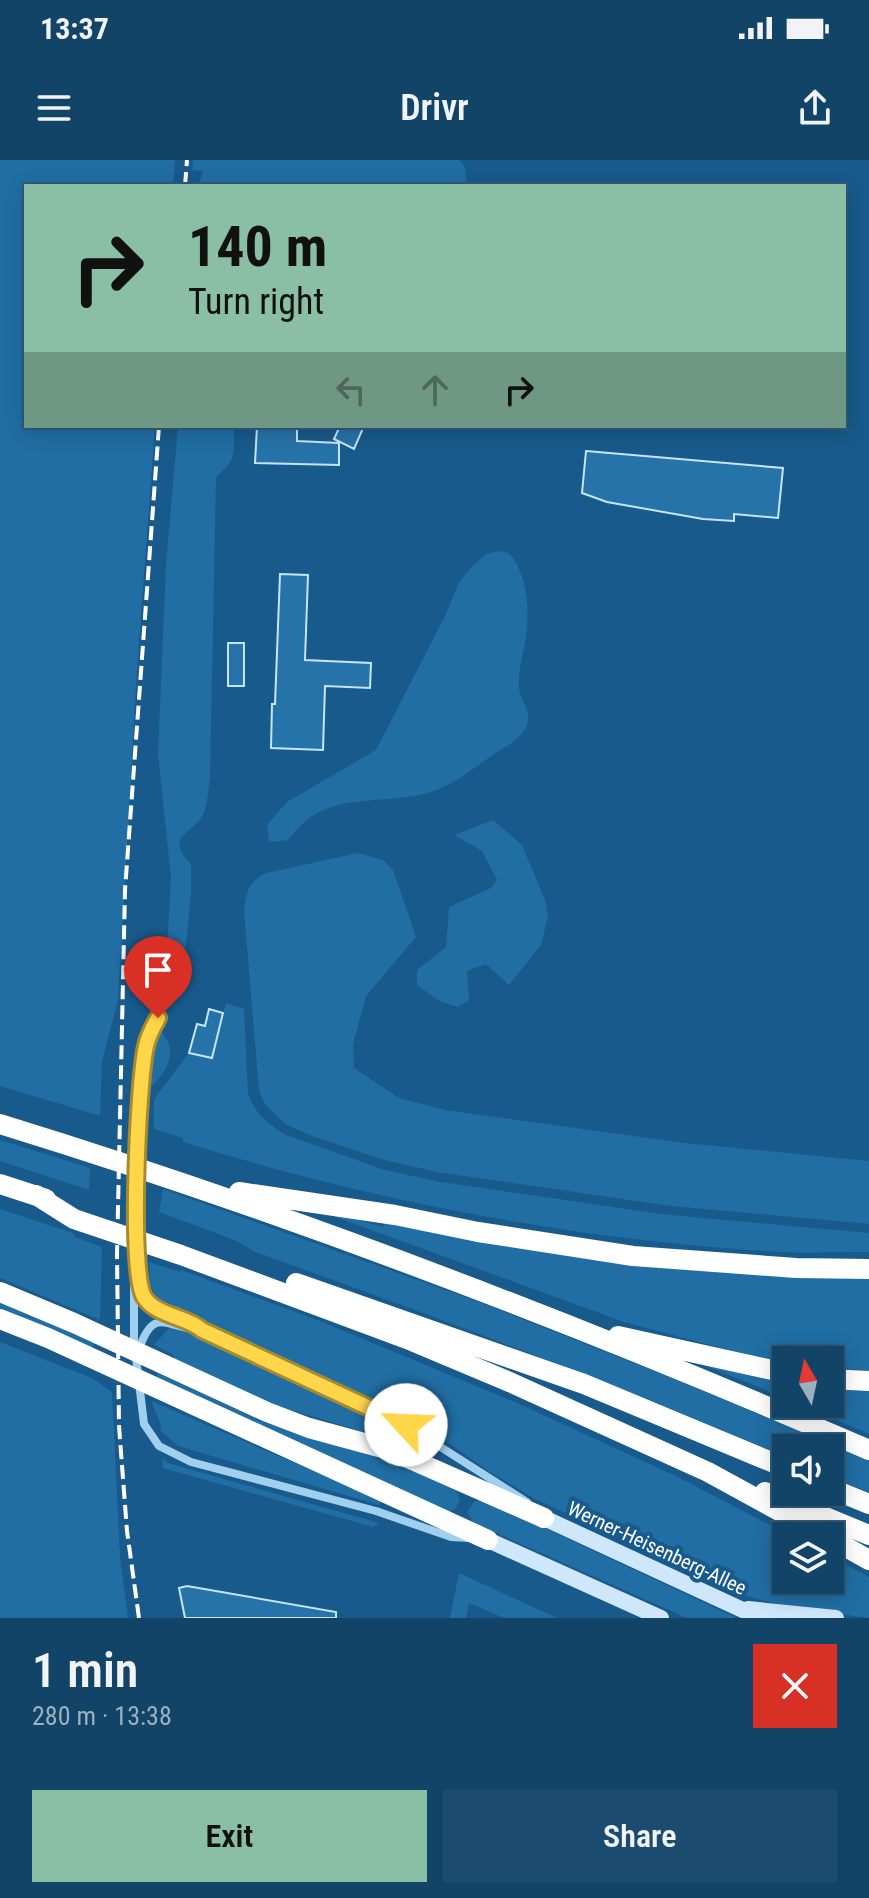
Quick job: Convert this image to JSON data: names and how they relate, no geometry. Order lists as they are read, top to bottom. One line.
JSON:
{"streets":{"street":["Werner-Heisenberg-Allee"]},"north":"top","page":{"status":"13:37","header":"Drivr","turn":["140 m","Turn right"],"heading":["1 min","280 m · 13:38"],"buttons":["Exit","Share"]}}
